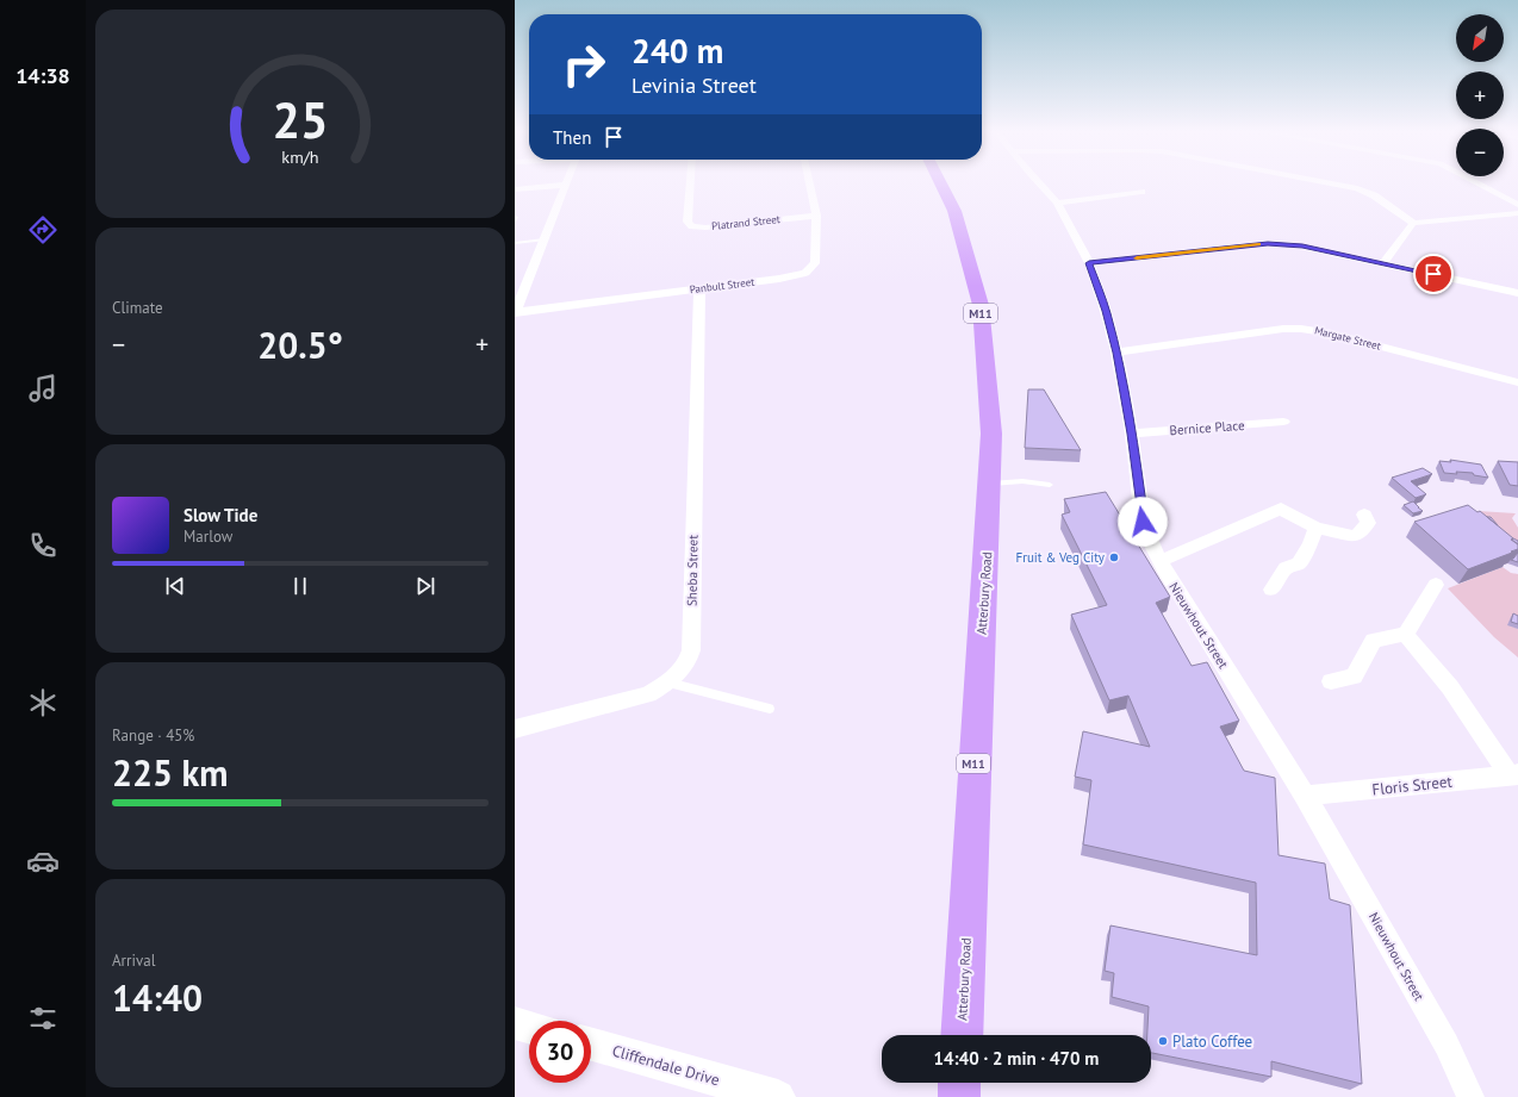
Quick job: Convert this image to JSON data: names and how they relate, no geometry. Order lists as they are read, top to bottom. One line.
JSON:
{"streets":{"main road":["M11","Atterbury Road"],"street":["Platrand Street","Panbult Street","Margate Street","Bernice Place","Sheba Street","Nieuwhout Street","Floris Street","Cliffendale Drive"]},"crossings":[["Platrand Street","Panbult Street"],["Panbult Street","Sheba Street"],["Margate Street","Nieuwhout Street"],["Bernice Place","Nieuwhout Street"],["Nieuwhout Street","Floris Street"]],"places":["Fruit & Veg City","Plato Coffee"],"north":"bottom left","page":{"tabs":"14:38","map_buttons":["+","−"],"turn":["240 m","Levinia Street"],"then":"Then","tile":["Climate",["Range · 45%","225 km"],["Arrival","14:40"]],"heat":["−","20.5°","+"],"song":["Slow Tide","Marlow"],"limit":"30","trip":"14:40 · 2 min · 470 m","gauge":["25","km/h"]}}
